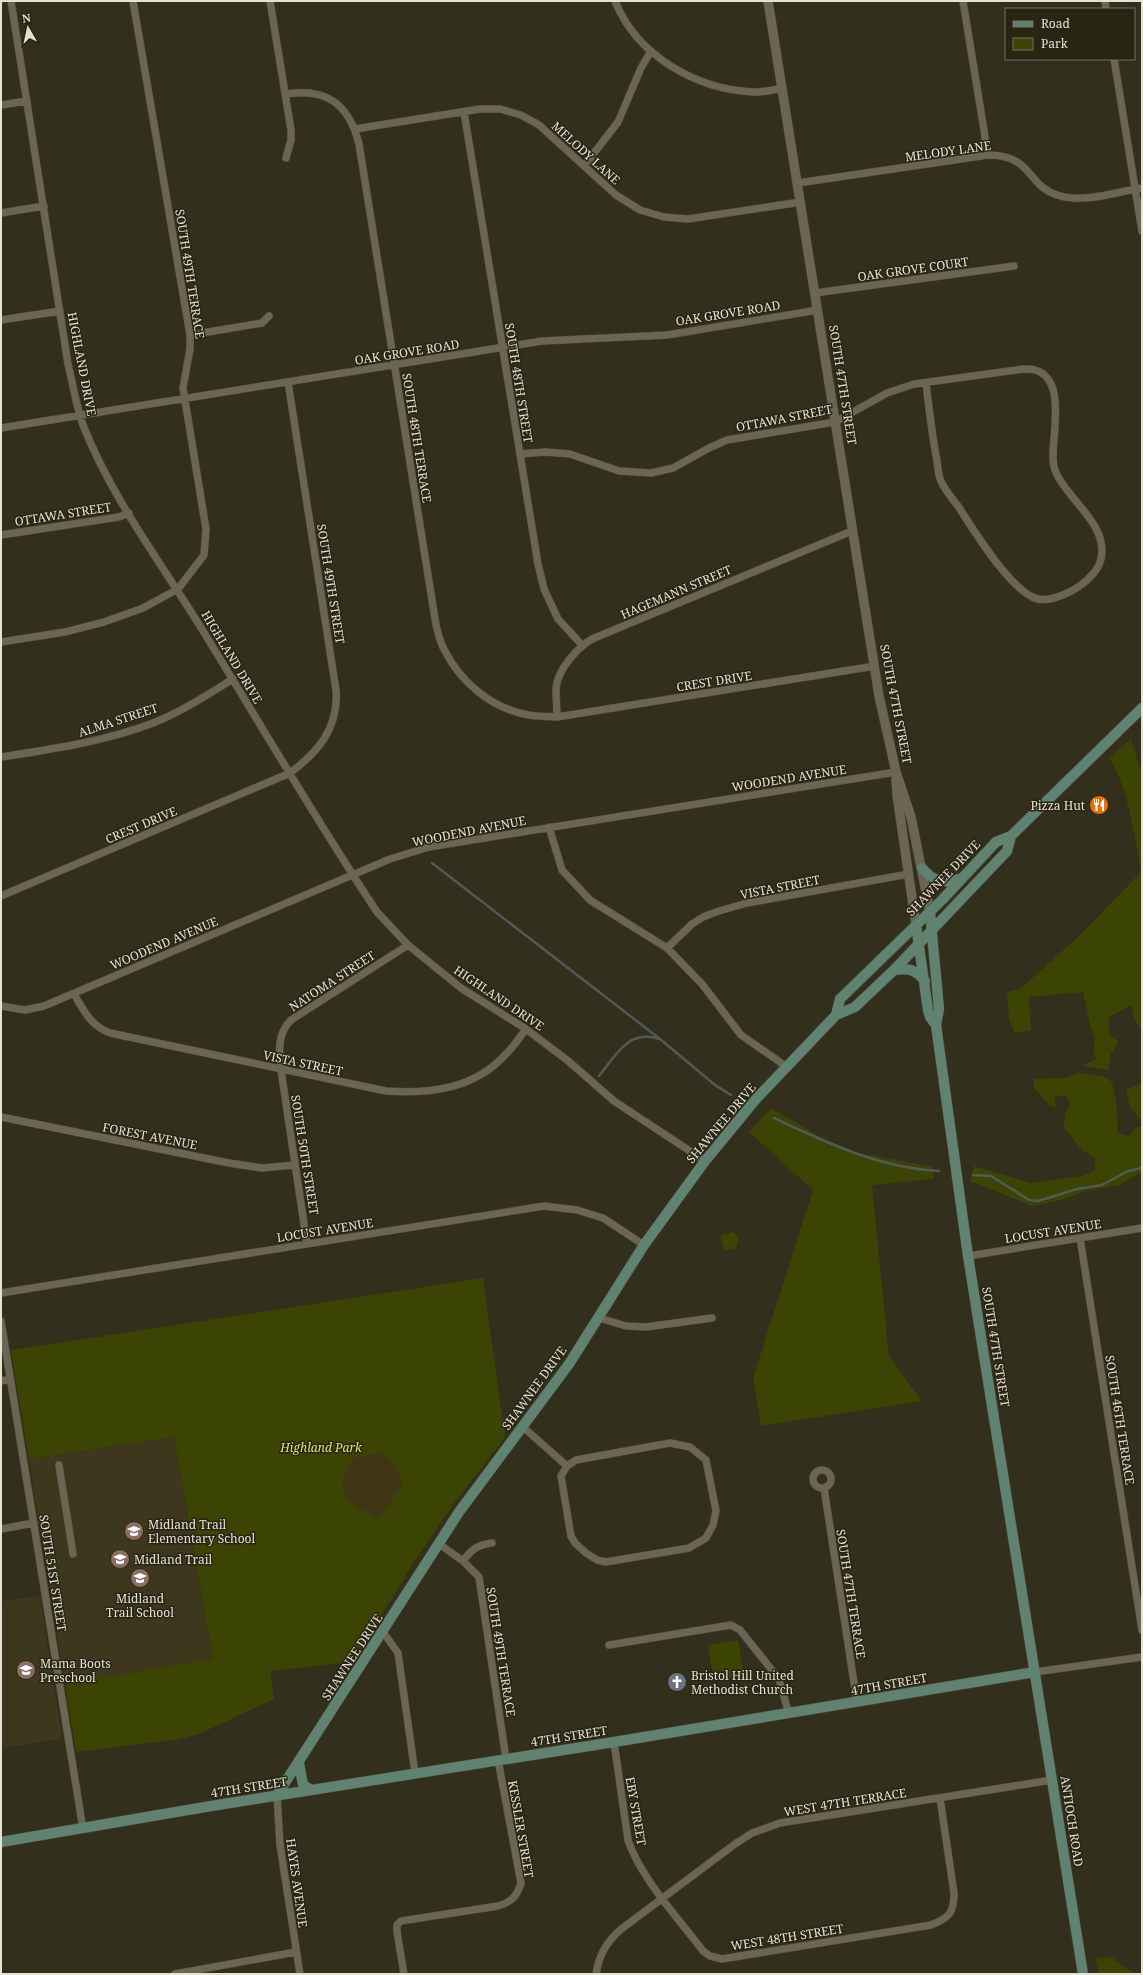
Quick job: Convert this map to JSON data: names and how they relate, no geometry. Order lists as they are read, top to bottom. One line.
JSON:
{"streets":{"main road":["SOUTH 47TH STREET","SHAWNEE DRIVE","47TH STREET","ANTIOCH ROAD"],"street":["MELODY LANE","OAK GROVE COURT","SOUTH 49TH TERRACE","OAK GROVE ROAD","HIGHLAND DRIVE","SOUTH 48TH STREET","OTTAWA STREET","SOUTH 48TH TERRACE","SOUTH 49TH STREET","HAGEMANN STREET","CREST DRIVE","ALMA STREET","WOODEND AVENUE","VISTA STREET","NATOMA STREET","FOREST AVENUE","SOUTH 50TH STREET","LOCUST AVENUE","SOUTH 46TH TERRACE","SOUTH 51ST STREET","SOUTH 47TH TERRACE","WEST 47TH TERRACE","EBY STREET","KESSLER STREET","HAYES AVENUE","WEST 48TH STREET"]},"crossings":[["MELODY LANE","SOUTH 48TH STREET"],["MELODY LANE","SOUTH 47TH STREET"],["MELODY LANE","SOUTH 48TH TERRACE"],["OAK GROVE COURT","SOUTH 47TH STREET"],["SOUTH 49TH TERRACE","OAK GROVE ROAD"],["SOUTH 49TH TERRACE","HIGHLAND DRIVE"],["SOUTH 49TH TERRACE","SHAWNEE DRIVE"],["SOUTH 49TH TERRACE","47TH STREET"],["SOUTH 49TH TERRACE","KESSLER STREET"],["OAK GROVE ROAD","HIGHLAND DRIVE"],["OAK GROVE ROAD","SOUTH 48TH STREET"],["OAK GROVE ROAD","SOUTH 47TH STREET"],["OAK GROVE ROAD","SOUTH 48TH TERRACE"],["OAK GROVE ROAD","SOUTH 49TH STREET"],["HIGHLAND DRIVE","OTTAWA STREET"],["HIGHLAND DRIVE","SOUTH 49TH STREET"],["HIGHLAND DRIVE","CREST DRIVE"],["HIGHLAND DRIVE","ALMA STREET"],["HIGHLAND DRIVE","WOODEND AVENUE"],["HIGHLAND DRIVE","SHAWNEE DRIVE"],["HIGHLAND DRIVE","VISTA STREET"],["HIGHLAND DRIVE","NATOMA STREET"],["SOUTH 48TH STREET","OTTAWA STREET"],["SOUTH 48TH STREET","HAGEMANN STREET"],["SOUTH 47TH STREET","OTTAWA STREET"],["SOUTH 47TH STREET","HAGEMANN STREET"],["SOUTH 47TH STREET","CREST DRIVE"],["SOUTH 47TH STREET","WOODEND AVENUE"],["SOUTH 47TH STREET","SHAWNEE DRIVE"],["SOUTH 47TH STREET","VISTA STREET"],["SOUTH 47TH STREET","LOCUST AVENUE"],["SOUTH 47TH STREET","47TH STREET"],["SOUTH 47TH STREET","ANTIOCH ROAD"],["SOUTH 48TH TERRACE","HAGEMANN STREET"],["SOUTH 48TH TERRACE","CREST DRIVE"],["SOUTH 49TH STREET","CREST DRIVE"],["HAGEMANN STREET","CREST DRIVE"],["WOODEND AVENUE","VISTA STREET"],["SHAWNEE DRIVE","LOCUST AVENUE"],["SHAWNEE DRIVE","47TH STREET"],["SHAWNEE DRIVE","HAYES AVENUE"],["VISTA STREET","NATOMA STREET"],["VISTA STREET","SOUTH 50TH STREET"],["NATOMA STREET","SOUTH 50TH STREET"],["FOREST AVENUE","SOUTH 50TH STREET"],["SOUTH 50TH STREET","LOCUST AVENUE"],["LOCUST AVENUE","SOUTH 46TH TERRACE"],["SOUTH 51ST STREET","47TH STREET"],["SOUTH 47TH TERRACE","47TH STREET"],["47TH STREET","EBY STREET"],["47TH STREET","ANTIOCH ROAD"],["47TH STREET","KESSLER STREET"],["47TH STREET","HAYES AVENUE"],["WEST 47TH TERRACE","EBY STREET"],["WEST 47TH TERRACE","ANTIOCH ROAD"],["WEST 47TH TERRACE","WEST 48TH STREET"],["EBY STREET","WEST 48TH STREET"]],"parks":["Highland Park"],"places":{"restaurant":["Pizza Hut"],"school or university":["Midland Trail Elementary School","Midland Trail","Midland Trail School","Mama Boots Preschool"],"church":["Bristol Hill United Methodist Church"]},"legend":["Road","Park"],"north":"top"}
